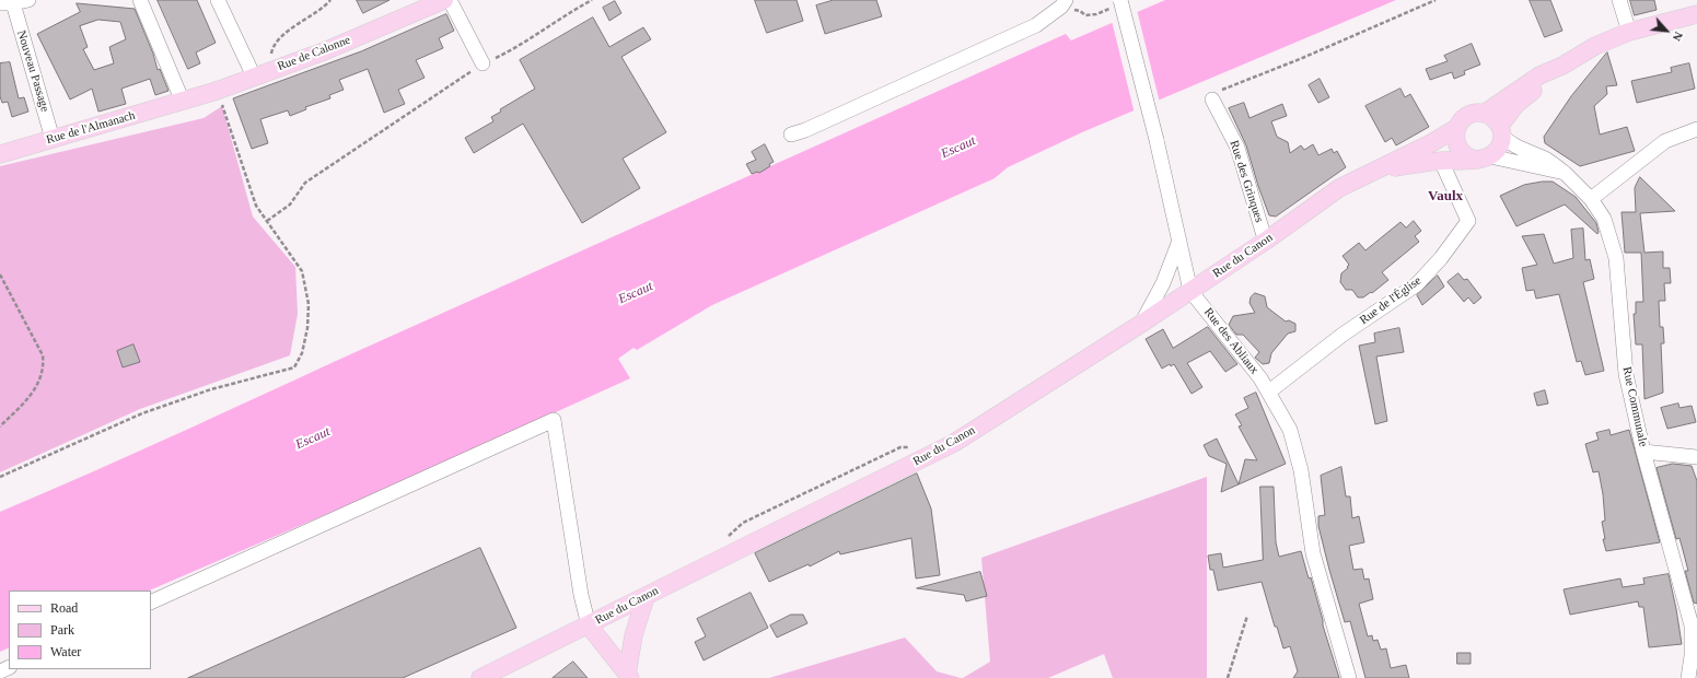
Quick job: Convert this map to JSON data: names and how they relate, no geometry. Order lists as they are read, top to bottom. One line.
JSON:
{"streets":{"main road":["Rue de Calonne","Rue de l'Almanach","Rue du Canon"],"street":["Nouveau Passage","Rue des Grinques","Rue de l'Église","Rue des Abliaux","Rue Communale"]},"crossings":[["Rue de Calonne","Rue de l'Almanach"],["Nouveau Passage","Rue de l'Almanach"],["Rue des Grinques","Rue du Canon"],["Rue du Canon","Rue des Abliaux"],["Rue de l'Église","Rue des Abliaux"]],"districts":["Vaulx"],"water":["Escaut"],"legend":["Road","Park","Water"],"north":"bottom right"}
